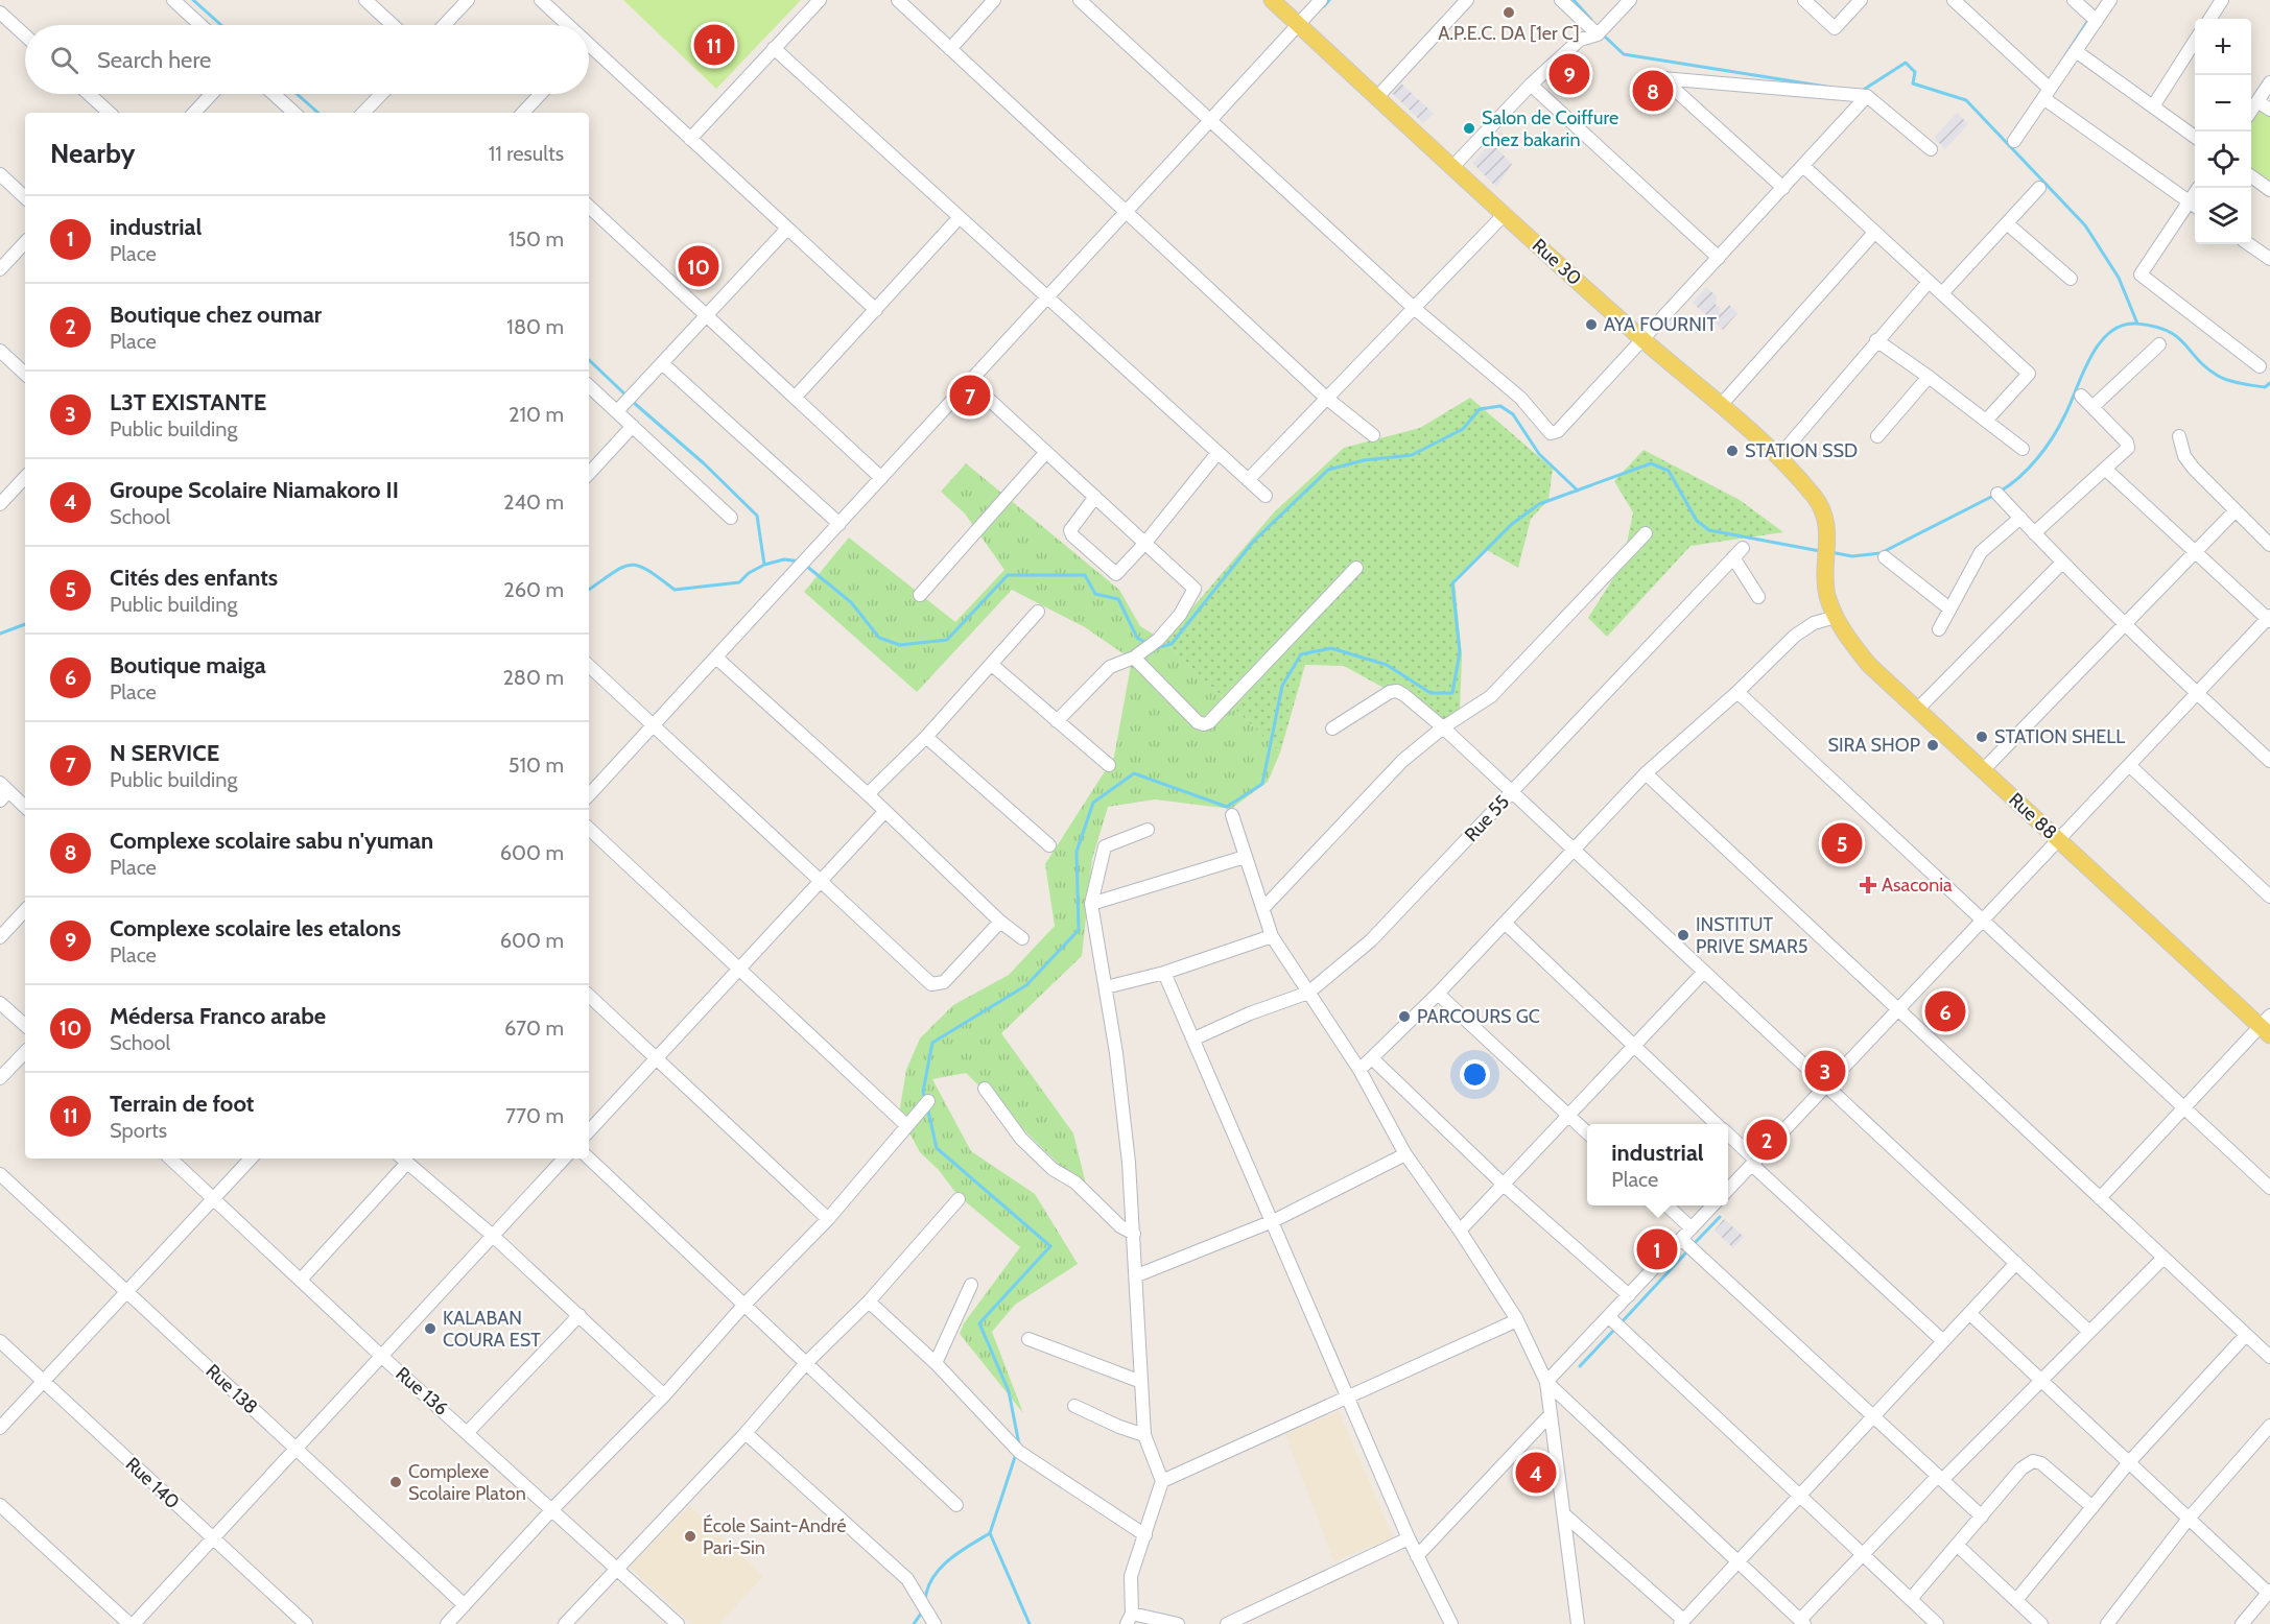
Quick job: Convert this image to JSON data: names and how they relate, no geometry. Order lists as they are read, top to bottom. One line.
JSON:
{"streets":{"main road":["Rue 30","Rue 88"],"street":["Rue 55","Rue 138","Rue 136","Rue 140"]},"crossings":[["Rue 30","Rue 88"]],"places":{"other":["A.P.E.C. DA [1er C]","Salon de Coiffure chez bakarin","AYA FOURNIT","STATION SSD","STATION SHELL","SIRA SHOP","INSTITUT PRIVE SMAR5","PARCOURS GC","KALABAN COURA EST","Complexe Scolaire Platon","École Saint-André Pari-Sin"],"health":["Asaconia"]},"page":{"map_buttons":["+","−"],"pins":["11","9","8","10","7","5","6","3","2","1","4"],"search":"Search here","heading":["Nearby","11 results"],"list":[{"mark":"1","name":"industrial","note":"Place","value":"150 m"},{"mark":"2","name":"Boutique chez oumar","note":"Place","value":"180 m"},{"mark":"3","name":"L3T EXISTANTE","note":"Public building","value":"210 m"},{"mark":"4","name":"Groupe Scolaire Niamakoro II","note":"School","value":"240 m"},{"mark":"5","name":"Cités des enfants","note":"Public building","value":"260 m"},{"mark":"6","name":"Boutique maiga","note":"Place","value":"280 m"},{"mark":"7","name":"N SERVICE","note":"Public building","value":"510 m"},{"mark":"8","name":"Complexe scolaire sabu n'yuman","note":"Place","value":"600 m"},{"mark":"9","name":"Complexe scolaire les etalons","note":"Place","value":"600 m"},{"mark":"10","name":"Médersa Franco arabe","note":"School","value":"670 m"},{"mark":"11","name":"Terrain de foot","note":"Sports","value":"770 m"}],"popup":["industrial","Place"]}}
